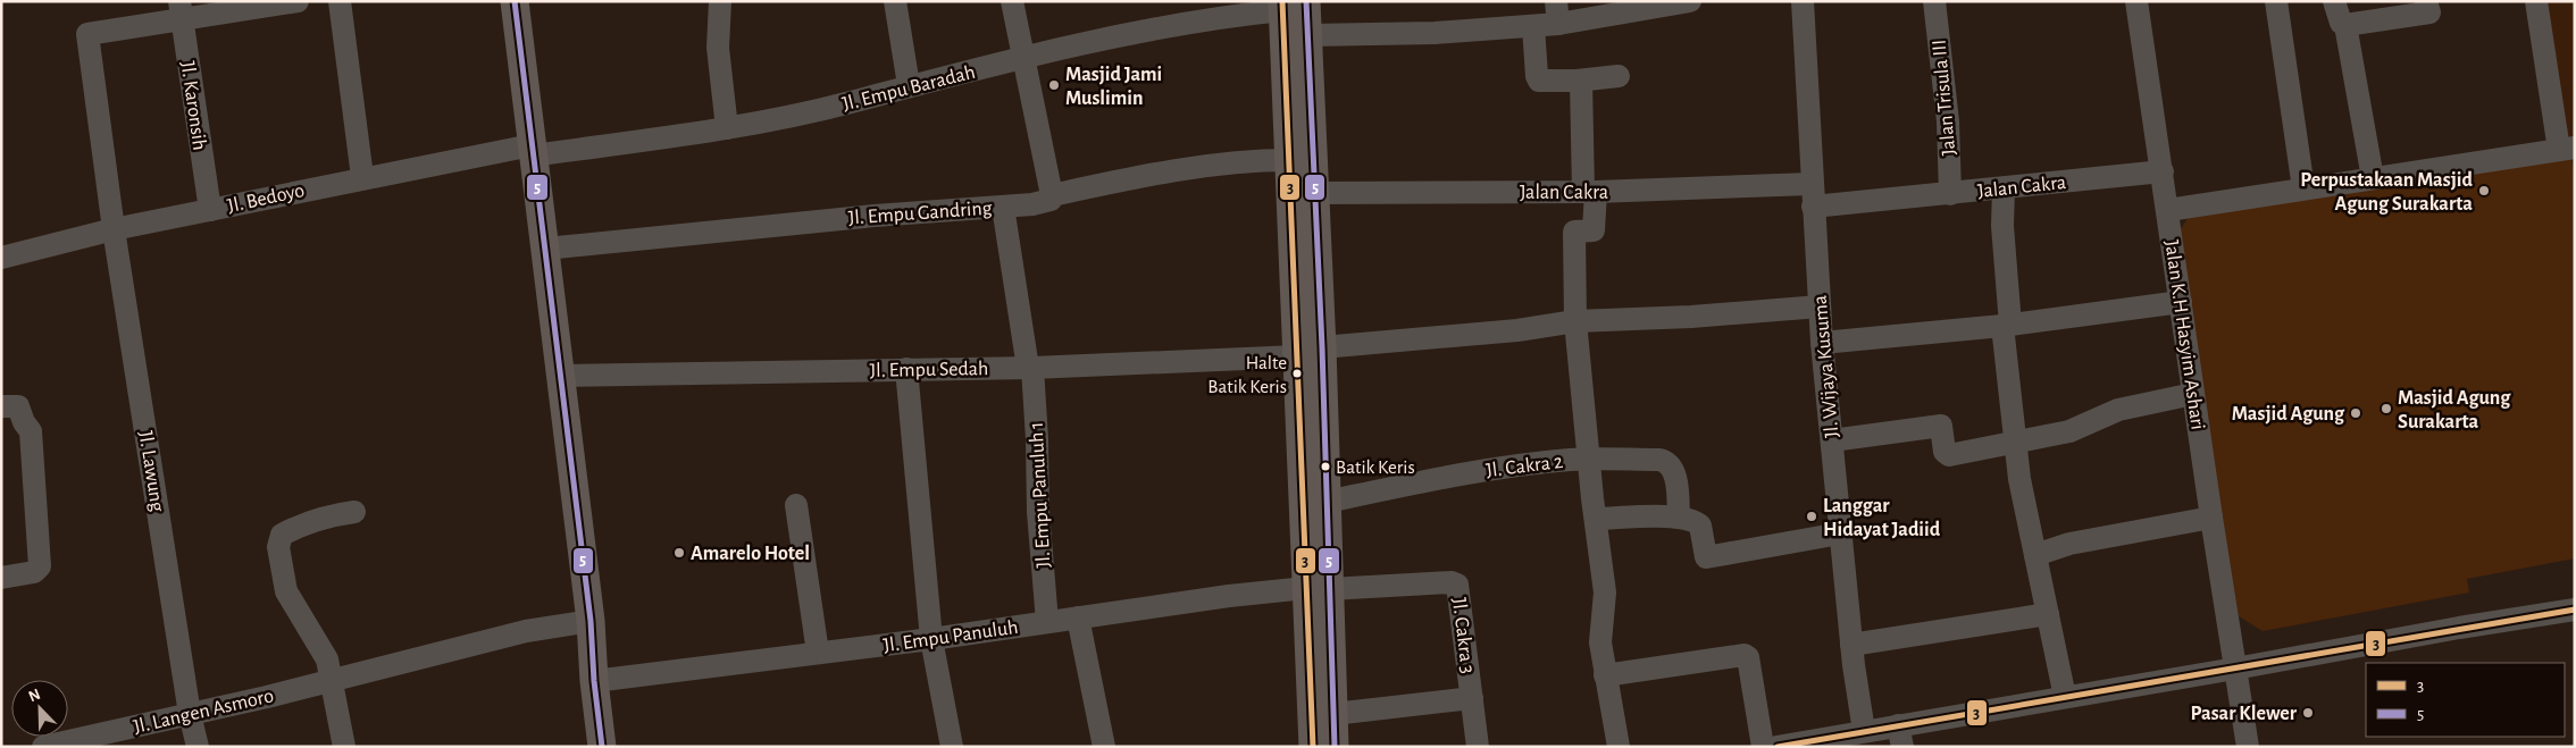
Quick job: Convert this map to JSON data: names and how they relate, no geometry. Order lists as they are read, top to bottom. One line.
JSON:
{"streets":{"street":["Jl. Empu Baradah","Jalan Trisula III","Jl. Karonsih","Jalan Cakra","Jl. Bedoyo","Jl. Empu Gandring","Jalan K.H Hasyim Ashari","Jl. Wijaya Kusuma","Jl. Empu Sedah","Jl. Cakra 2","Jl. Lawung","Jl. Empu Panuluh 1","Jl. Empu Panuluh","Jl. Cakra 3","Jl. Langen Asmoro"]},"crossings":[["Jl. Empu Baradah","Jl. Bedoyo"],["Jalan Trisula III","Jalan Cakra"],["Jl. Karonsih","Jl. Bedoyo"],["Jl. Karonsih","Jl. Lawung"],["Jalan Cakra","Jalan K.H Hasyim Ashari"],["Jalan Cakra","Jl. Wijaya Kusuma"],["Jl. Bedoyo","Jl. Lawung"],["Jl. Empu Gandring","Jl. Empu Panuluh 1"],["Jl. Wijaya Kusuma","Jl. Empu Sedah"],["Jl. Empu Sedah","Jl. Empu Panuluh 1"],["Jl. Lawung","Jl. Langen Asmoro"],["Jl. Empu Panuluh 1","Jl. Empu Panuluh"],["Jl. Empu Panuluh","Jl. Cakra 3"]],"places":["Masjid Jami Muslimin","Perpustakaan Masjid Agung Surakarta","Halte Batik Keris","Masjid Agung Surakarta","Masjid Agung","Batik Keris","Langgar Hidayat Jadiid","Amarelo Hotel","Pasar Klewer"],"lines":["transit line 3","transit line 5"],"legend":["3","5"],"north":"top left"}
